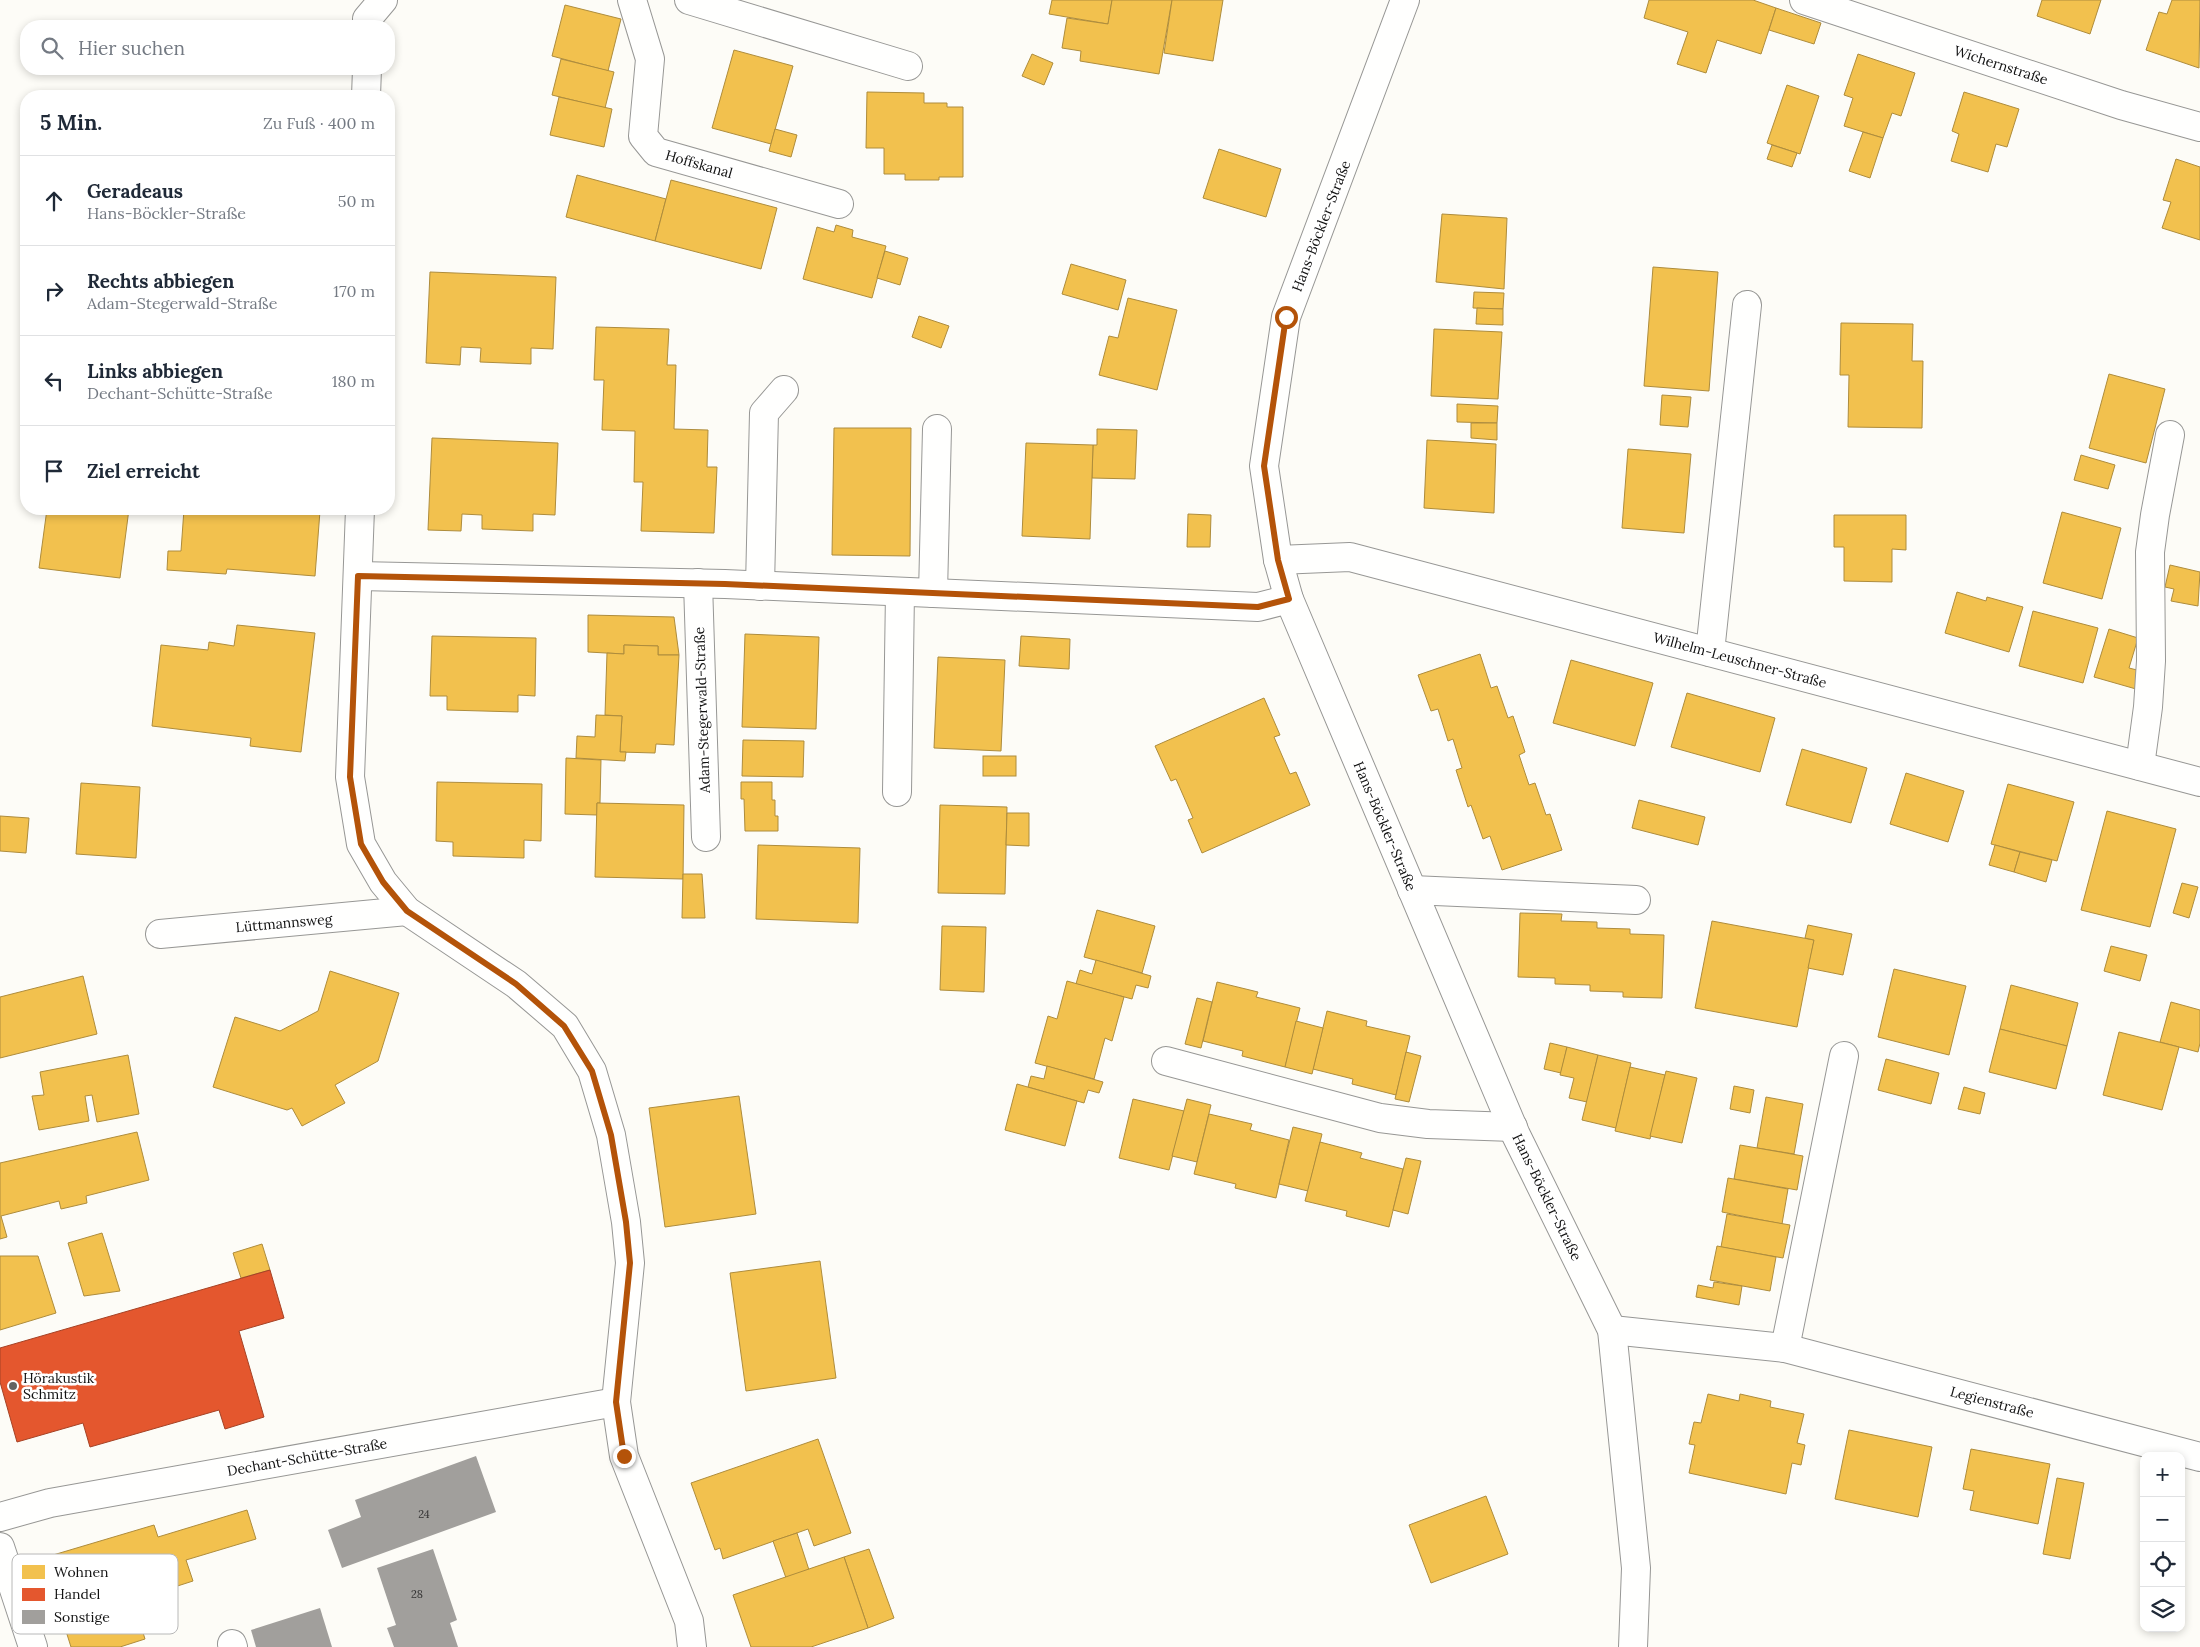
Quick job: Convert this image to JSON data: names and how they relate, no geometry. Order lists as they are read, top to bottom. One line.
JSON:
{"streets":{"street":["Wichernstraße","Hoffskanal","Hans-Böckler-Straße","Wilhelm-Leuschner-Straße","Adam-Stegerwald-Straße","Lüttmannsweg","Legienstraße","Dechant-Schütte-Straße"]},"crossings":[["Hans-Böckler-Straße","Wilhelm-Leuschner-Straße"],["Hans-Böckler-Straße","Legienstraße"]],"places":["Hörakustik Schmitz"],"house_numbers":["24","28"],"legend":["Wohnen","Handel","Sonstige"],"page":{"search":"Hier suchen","heading":["5 Min.","Zu Fuß · 400 m"],"list":[["Geradeaus","Hans-Böckler-Straße","50 m"],["Rechts abbiegen","Adam-Stegerwald-Straße","170 m"],["Links abbiegen","Dechant-Schütte-Straße","180 m"],"Ziel erreicht"],"map_buttons":["+","−"]}}
